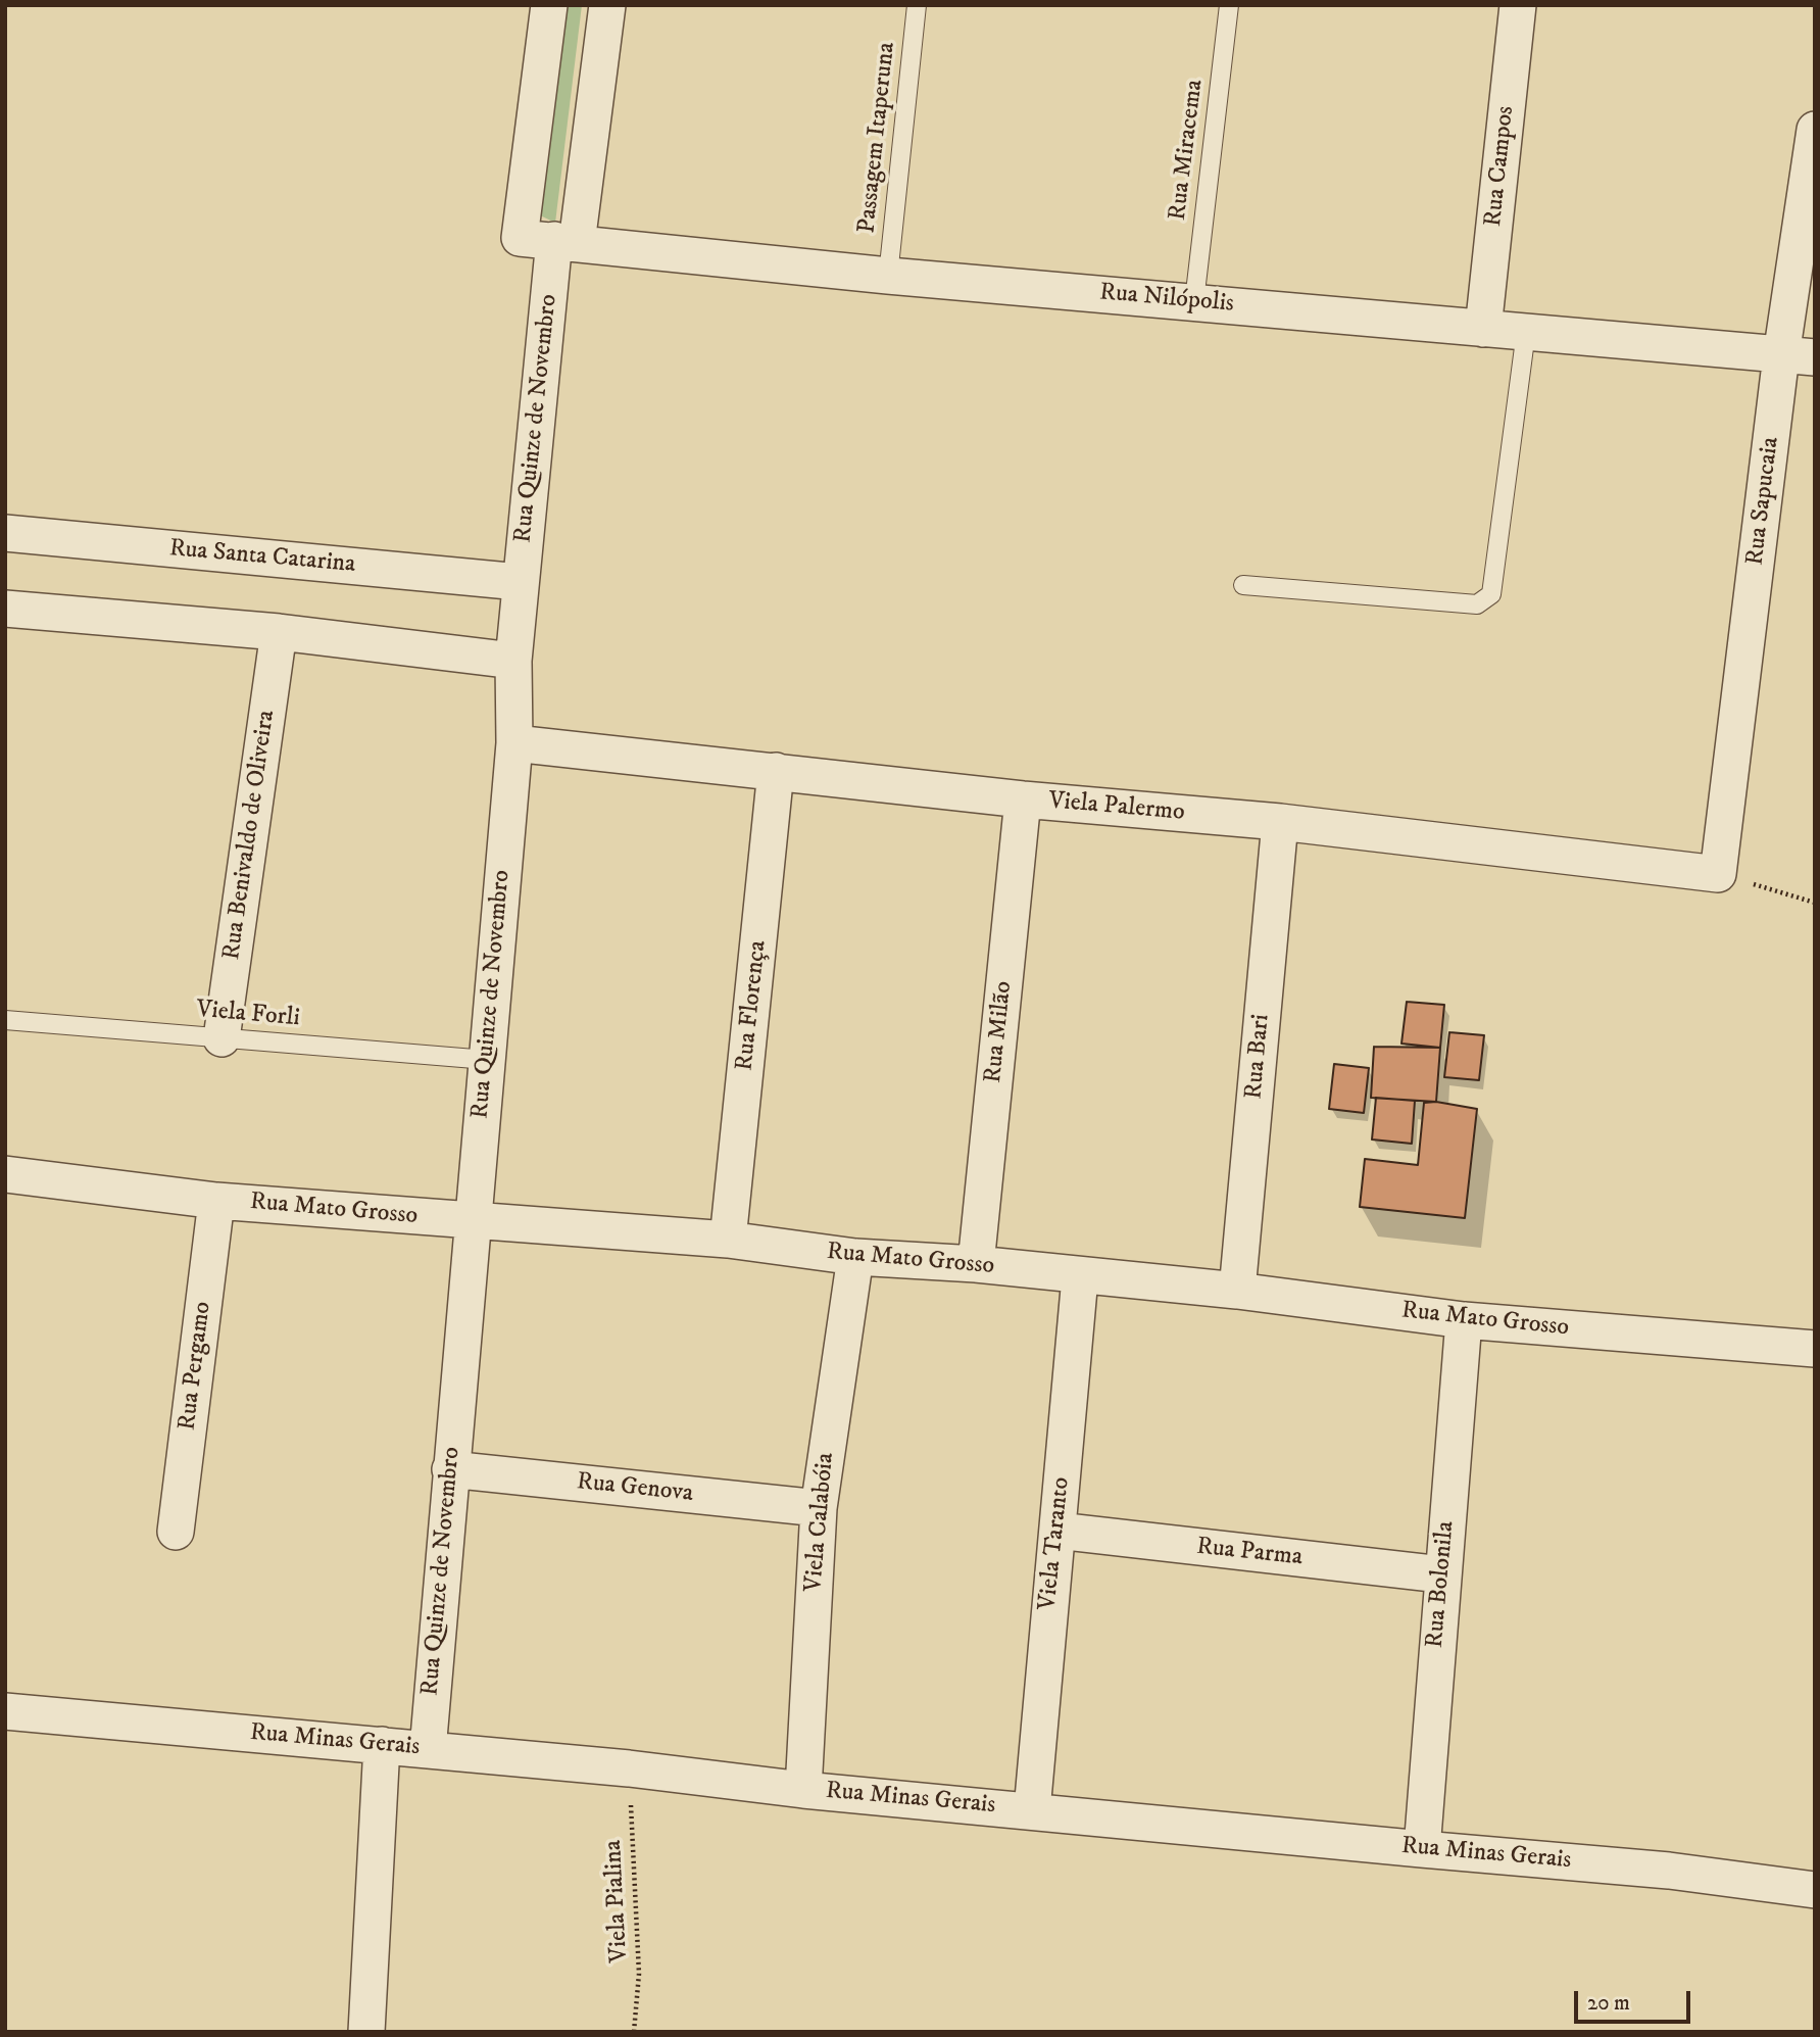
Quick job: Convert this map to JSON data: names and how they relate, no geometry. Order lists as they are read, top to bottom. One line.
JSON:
{"streets":{"street":["Rua Campos","Rua Nilópolis","Rua Quinze de Novembro","Rua Sapucaia","Rua Santa Catarina","Viela Palermo","Rua Benivaldo de Oliveira","Rua Florença","Rua Milão","Rua Bari","Rua Mato Grosso","Rua Pergamo","Rua Genova","Viela Calabóia","Viela Taranto","Rua Parma","Rua Bolonila","Rua Minas Gerais"],"lane":["Passagem Itaperuna","Rua Miracema","Viela Forli"],"path":["Viela Pialina"]},"crossings":[["Passagem Itaperuna","Rua Nilópolis"],["Rua Miracema","Rua Nilópolis"],["Rua Campos","Rua Nilópolis"],["Rua Nilópolis","Rua Quinze de Novembro"],["Rua Nilópolis","Rua Sapucaia"],["Rua Quinze de Novembro","Rua Santa Catarina"],["Rua Quinze de Novembro","Viela Palermo"],["Rua Quinze de Novembro","Viela Forli"],["Rua Quinze de Novembro","Rua Mato Grosso"],["Rua Quinze de Novembro","Rua Genova"],["Rua Quinze de Novembro","Rua Minas Gerais"],["Rua Sapucaia","Viela Palermo"],["Viela Palermo","Rua Florença"],["Viela Palermo","Rua Milão"],["Viela Palermo","Rua Bari"],["Rua Benivaldo de Oliveira","Viela Forli"],["Rua Florença","Rua Mato Grosso"],["Rua Milão","Rua Mato Grosso"],["Rua Bari","Rua Mato Grosso"],["Rua Mato Grosso","Rua Pergamo"],["Rua Mato Grosso","Viela Calabóia"],["Rua Mato Grosso","Viela Taranto"],["Rua Mato Grosso","Rua Bolonila"],["Rua Genova","Viela Calabóia"],["Viela Calabóia","Rua Minas Gerais"],["Viela Taranto","Rua Parma"],["Viela Taranto","Rua Minas Gerais"],["Rua Parma","Rua Bolonila"],["Rua Bolonila","Rua Minas Gerais"],["Rua Minas Gerais","Viela Pialina"]],"scale_bar":"20 m"}
